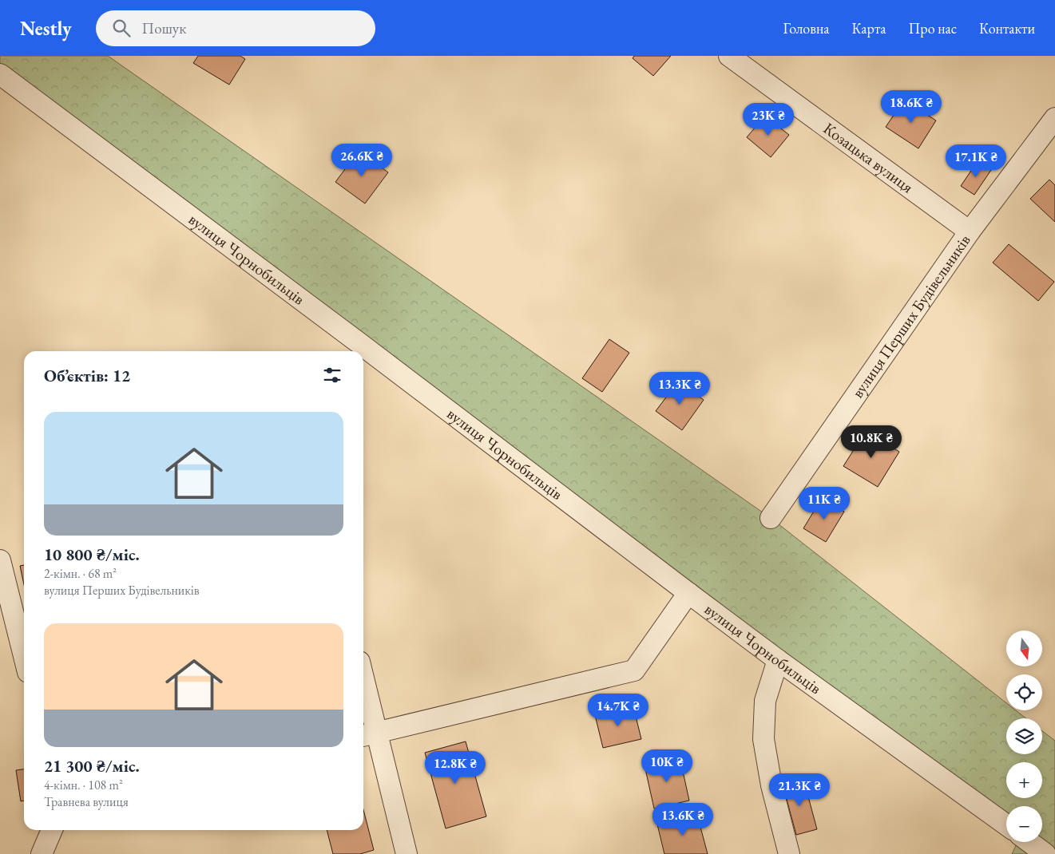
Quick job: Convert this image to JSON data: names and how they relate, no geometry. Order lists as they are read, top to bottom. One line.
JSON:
{"streets":{"street":["Козацька вулиця","вулиця Чорнобильців","вулиця Перших Будівельників"]},"crossings":[["Козацька вулиця","вулиця Перших Будівельників"]],"north":"bottom","page":{"header":"Nestly","search":"Пошук","nav":["Головна","Карта","Про нас","Контакти"],"price":["18.6K ₴","23K ₴","26.6K ₴","17.1K ₴","13.3K ₴","10.8K ₴","11K ₴","14.7K ₴","10K ₴","12.8K ₴","21.3K ₴","13.6K ₴"],"heading":"Об’єктів: 12","list":[{"name":"10 800 ₴/міс.","note":"2-кімн. · 68 m² · вулиця Перших Будівельників"},{"name":"21 300 ₴/міс.","note":"4-кімн. · 108 m² · Травнева вулиця"}],"map_buttons":["+","−"]}}
